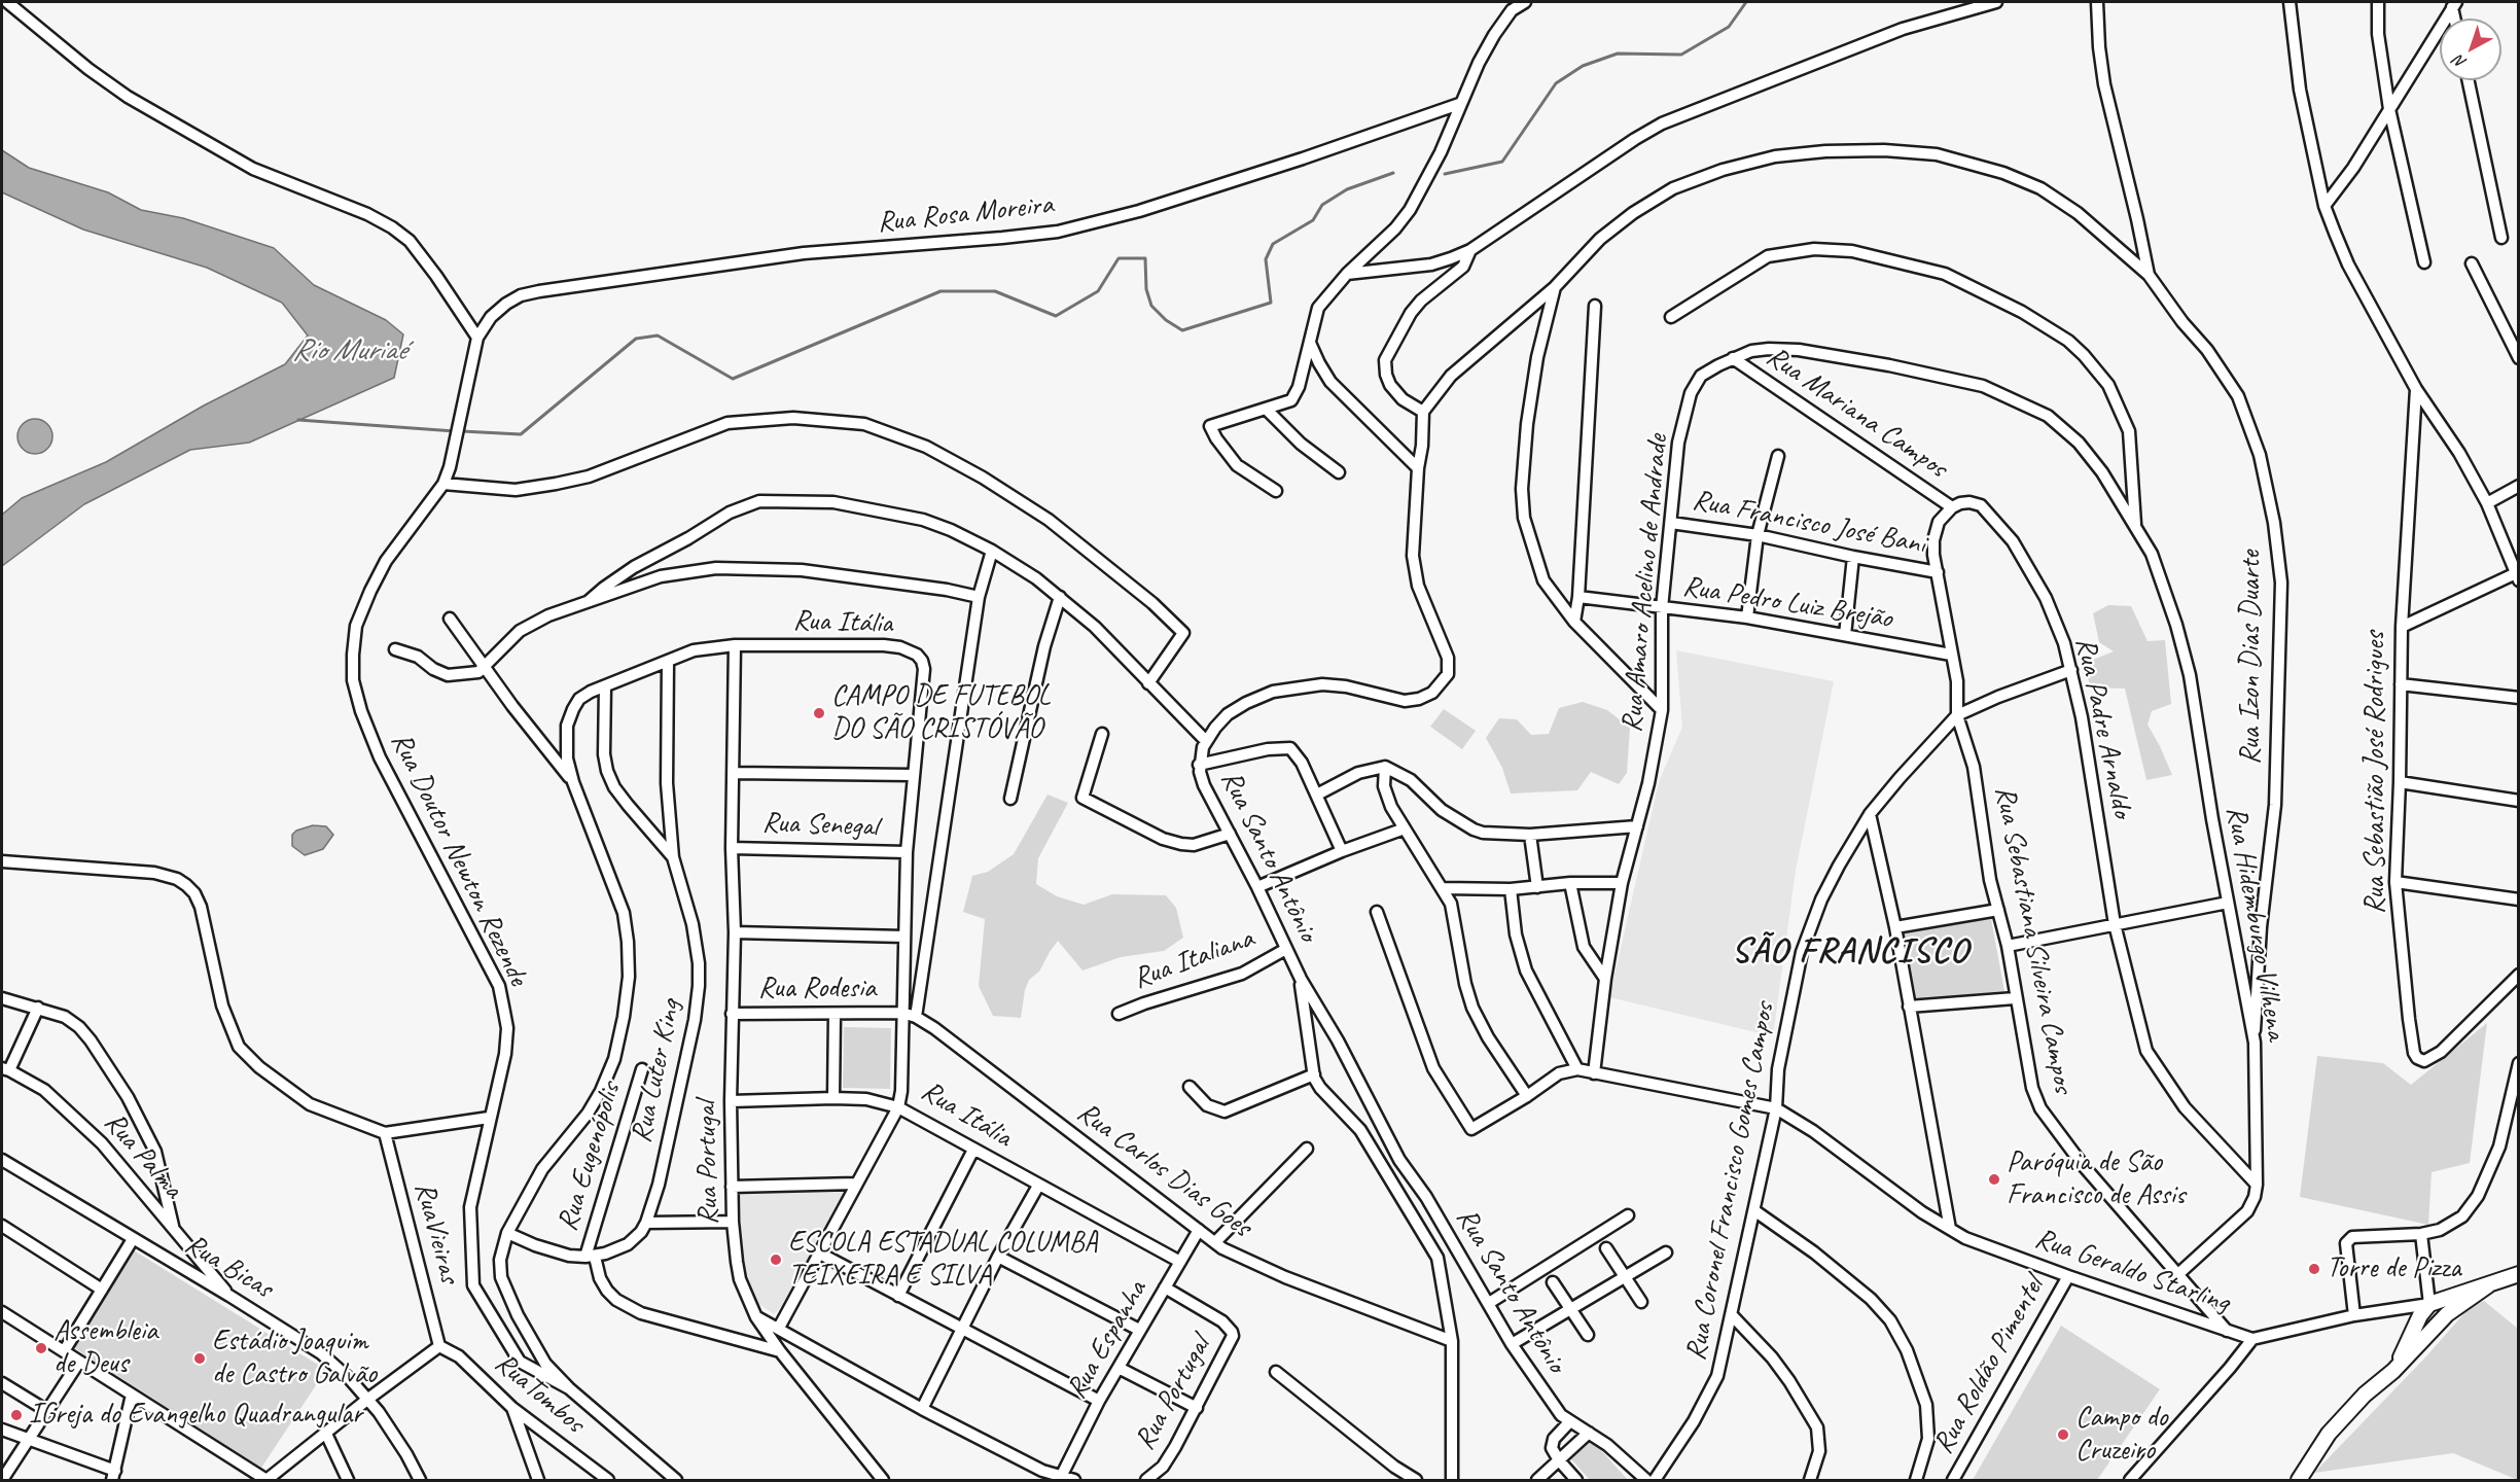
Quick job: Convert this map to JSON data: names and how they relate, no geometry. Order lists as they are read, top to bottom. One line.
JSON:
{"streets":{"street":["Rua Rosa Moreira","Rua Mariana Campos","Rua Francisco José Bani","Rua Amaro Acelino de Andrade","Rua Pedro Luiz Brejão","Rua Itália","Rua Izon Dias Duarte","Rua Padre Arnaldo","Rua Sebastião José Rodrigues","Rua Senegal","Rua Santo Antônio","Rua Doutor Newton Rezende","Rua Hidemburgo Vilhena","Rua Sebastiana Silveira Campos","Rua Italiana","Rua Rodesia","Rua Luter King","Rua Palma","Rua Eugenópolis","Rua Portugal","Rua Carlos Dias Goes","Rua Coronel Francisco Gomes Campos","RuaVieiras","Rua Bicas","Rua Geraldo Starling","Rua Espanha","Rua Roldão Pimentel","RuaTombos"]},"crossings":[["Rua Rosa Moreira","Rua Doutor Newton Rezende"],["Rua Mariana Campos","Rua Amaro Acelino de Andrade"],["Rua Mariana Campos","Rua Padre Arnaldo"],["Rua Francisco José Bani","Rua Amaro Acelino de Andrade"],["Rua Amaro Acelino de Andrade","Rua Pedro Luiz Brejão"],["Rua Amaro Acelino de Andrade","Rua Hidemburgo Vilhena"],["Rua Itália","Rua Senegal"],["Rua Itália","Rua Doutor Newton Rezende"],["Rua Itália","Rua Rodesia"],["Rua Itália","Rua Luter King"],["Rua Itália","Rua Portugal"],["Rua Itália","Rua Carlos Dias Goes"],["Rua Itália","Rua Espanha"],["Rua Izon Dias Duarte","Rua Hidemburgo Vilhena"],["Rua Padre Arnaldo","Rua Hidemburgo Vilhena"],["Rua Padre Arnaldo","Rua Coronel Francisco Gomes Campos"],["Rua Senegal","Rua Portugal"],["Rua Santo Antônio","Rua Italiana"],["Rua Hidemburgo Vilhena","Rua Sebastiana Silveira Campos"],["Rua Sebastiana Silveira Campos","Rua Coronel Francisco Gomes Campos"],["Rua Sebastiana Silveira Campos","Rua Geraldo Starling"],["Rua Rodesia","Rua Portugal"],["Rua Rodesia","Rua Carlos Dias Goes"],["Rua Luter King","Rua Eugenópolis"],["Rua Palma","Rua Bicas"],["Rua Eugenópolis","Rua Portugal"],["Rua Portugal","Rua Espanha"],["Rua Carlos Dias Goes","Rua Espanha"],["Rua Coronel Francisco Gomes Campos","Rua Geraldo Starling"],["RuaVieiras","RuaTombos"],["Rua Geraldo Starling","Rua Roldão Pimentel"]],"districts":["SÃO FRANCISCO"],"water":["Rio Muriaé"],"places":["CAMPO DE FUTEBOL DO SÃO CRISTÓVÃO","Paróquia de São Francisco de Assis","ESCOLA ESTADUAL COLUMBA TEIXEIRA E SILVA","Torre de Pizza","Assembleia de Deus","Estádio Joaquim de Castro Galvão","IGreja do Evangelho Quadrangular","Campo do Cruzeiro"],"north":"bottom left"}
